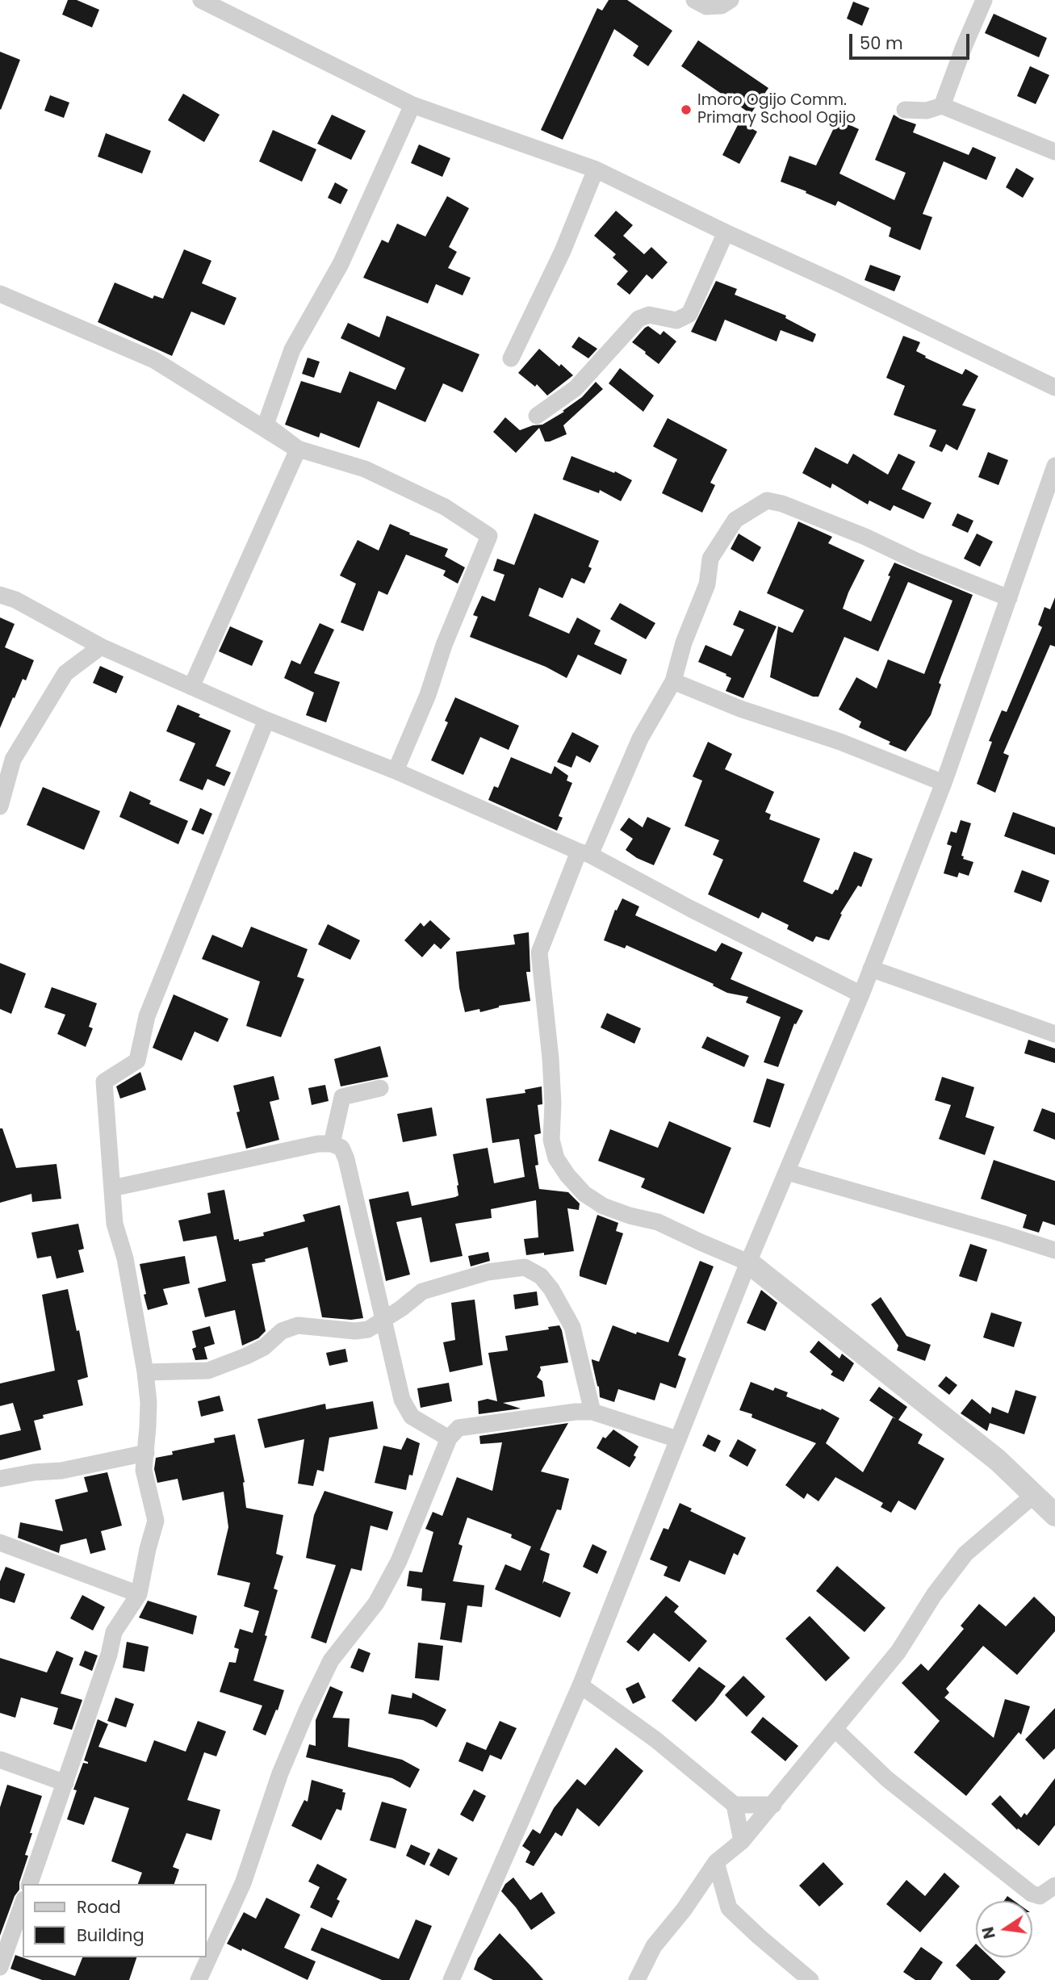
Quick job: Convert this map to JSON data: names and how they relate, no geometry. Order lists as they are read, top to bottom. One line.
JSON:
{"places":["Imoro Ogijo Comm. Primary School Ogijo"],"legend":["Road","Building"],"scale_bar":"50 m","north":"left"}
